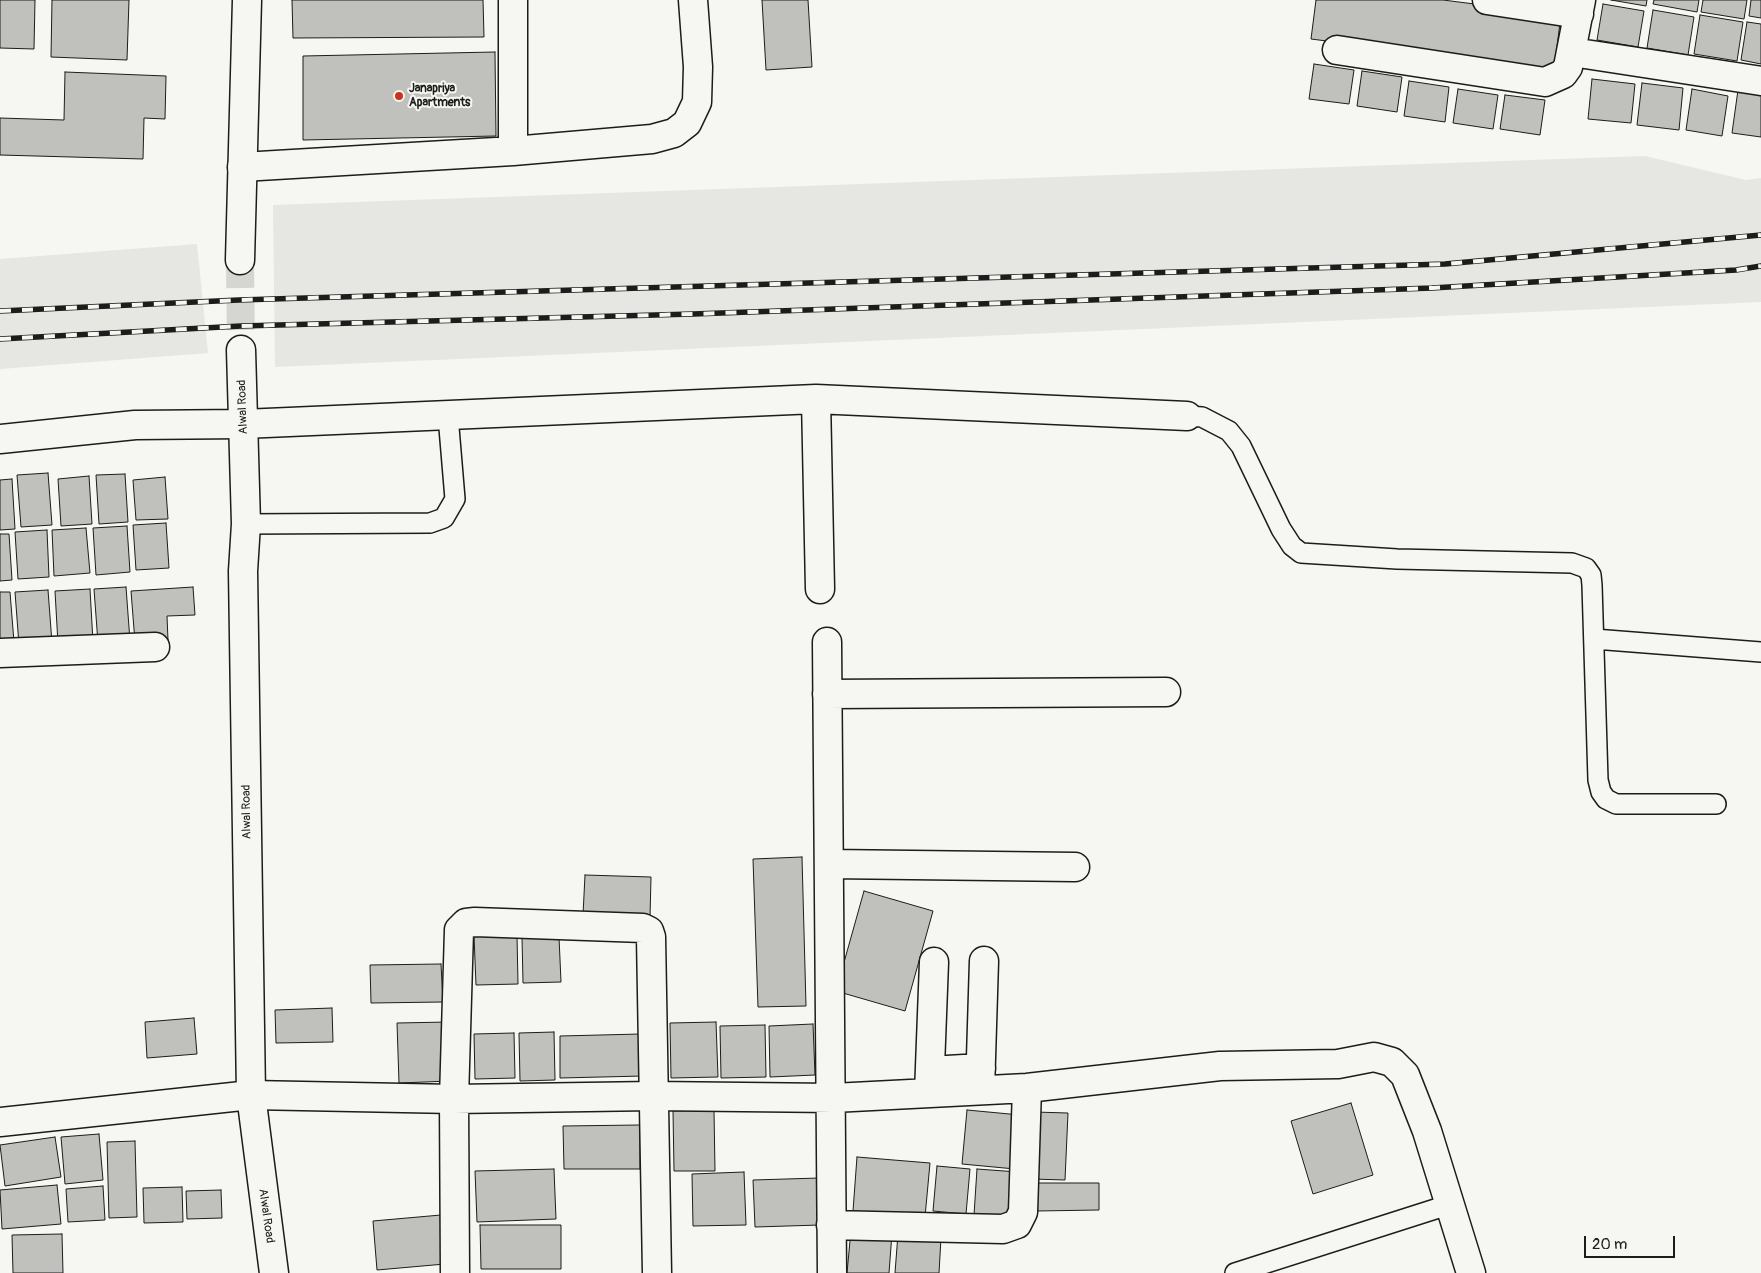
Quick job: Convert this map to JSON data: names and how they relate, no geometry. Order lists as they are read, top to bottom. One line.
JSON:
{"streets":{"street":["Alwal Road"]},"places":["Janapriya Apartments"],"scale_bar":"20 m"}
